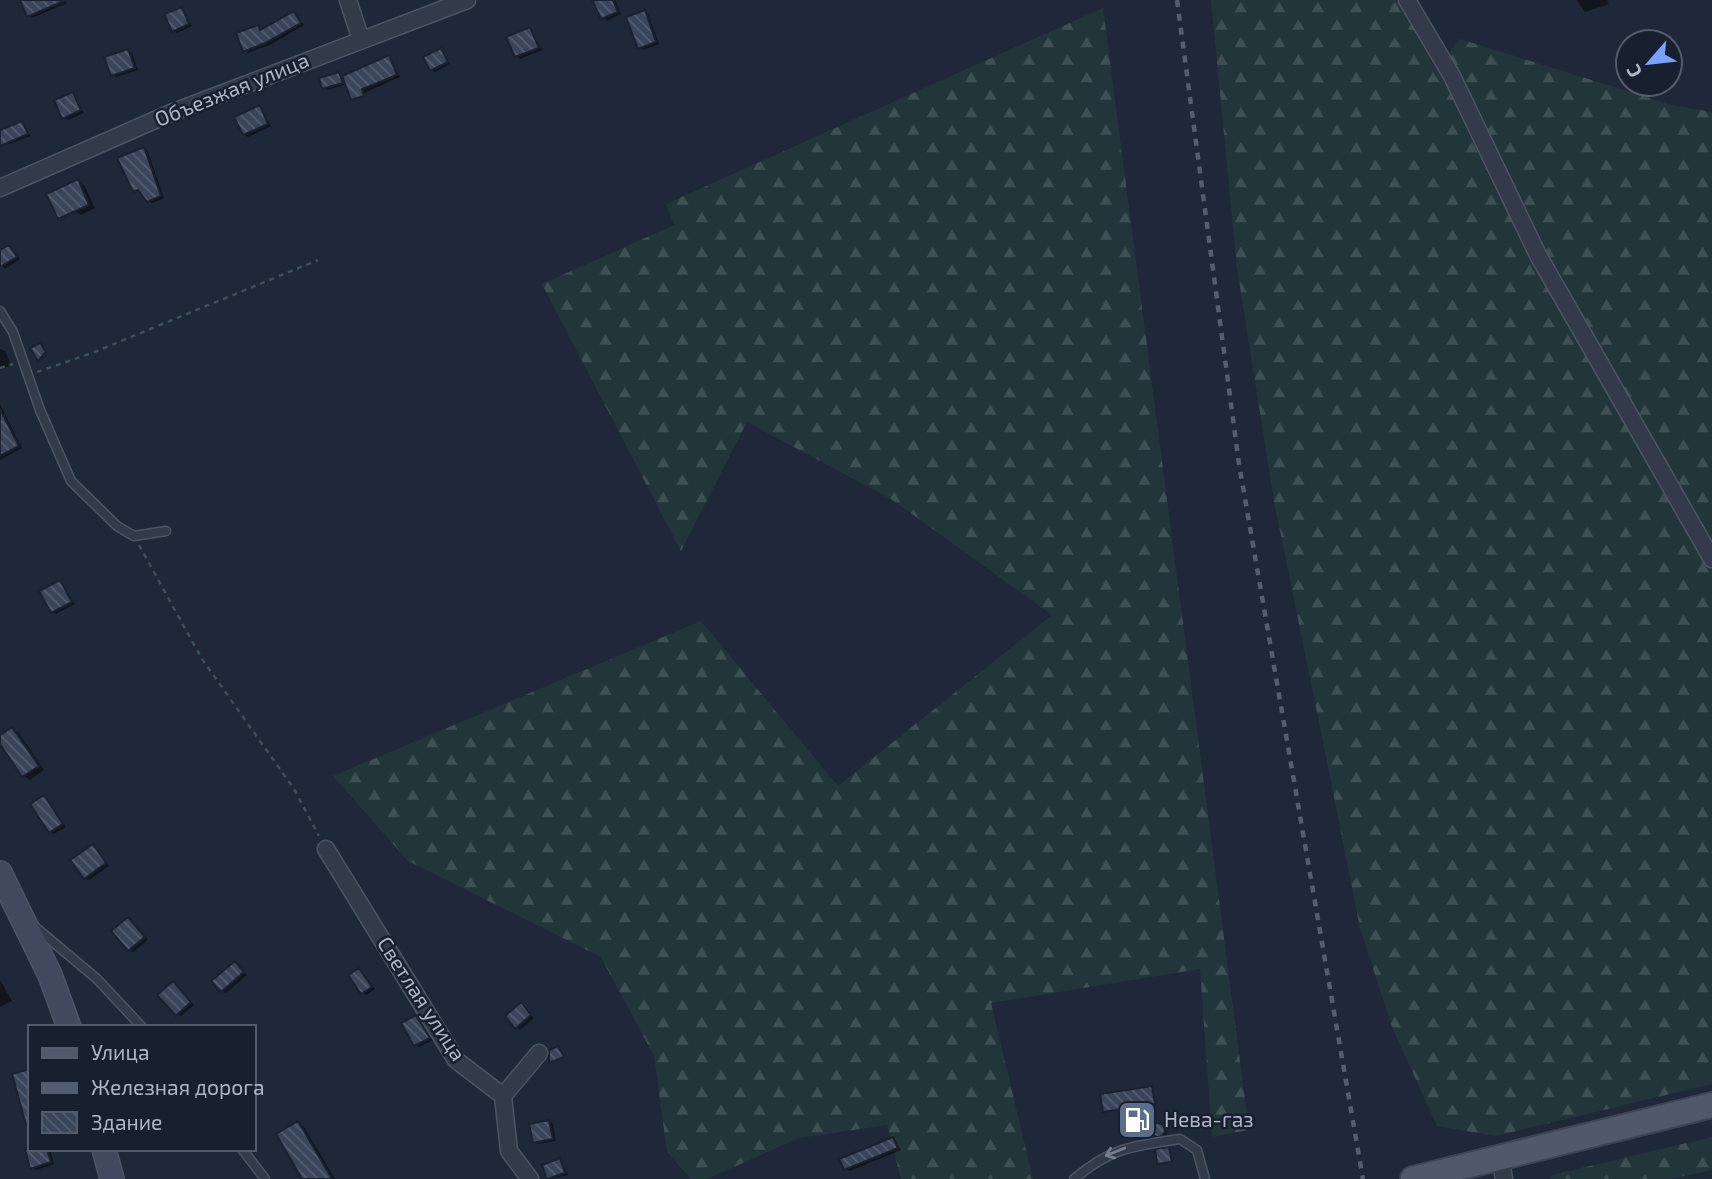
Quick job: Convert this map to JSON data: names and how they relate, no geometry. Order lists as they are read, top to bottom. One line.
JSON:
{"streets":{"street":["Объезжая улица","Светлая улица"]},"places":{"fuel station":["Нева-газ"]},"legend":["Улица","Железная дорога","Здание"],"north":"bottom left"}
